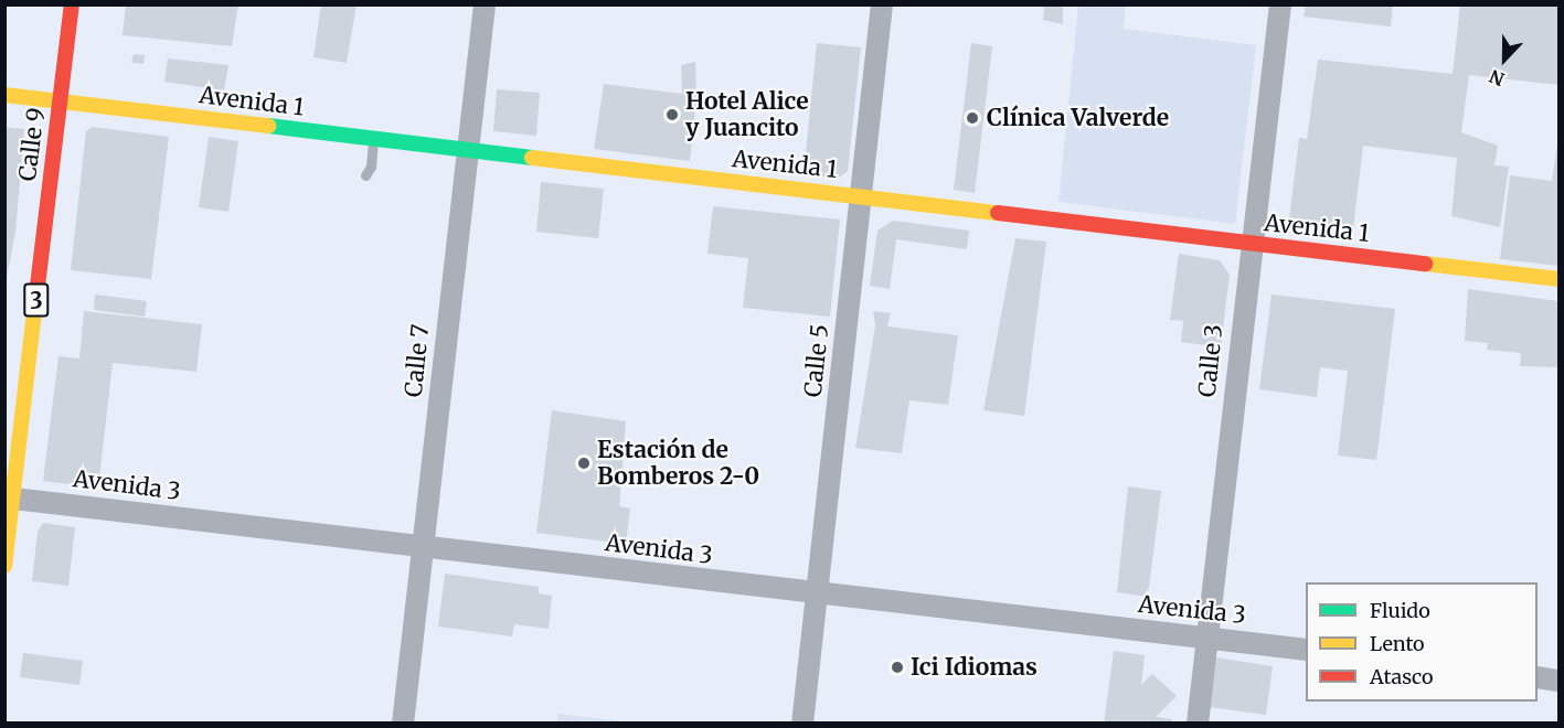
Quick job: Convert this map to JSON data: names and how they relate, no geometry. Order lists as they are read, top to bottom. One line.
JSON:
{"streets":{"street":["Avenida 1","Calle 9","3","Calle 7","Calle 5","Calle 3","Avenida 3"]},"crossings":[["Avenida 1","Calle 9"],["Avenida 1","Calle 7"],["Avenida 1","Calle 5"],["Avenida 1","Calle 3"],["Calle 9","Avenida 3"],["Calle 7","Avenida 3"],["Calle 5","Avenida 3"],["Calle 3","Avenida 3"]],"places":["Hotel Alice y Juancito","Clínica Valverde","Estación de Bomberos 2-0","Ici Idiomas"],"legend":["Fluido","Lento","Atasco"],"north":"bottom"}
